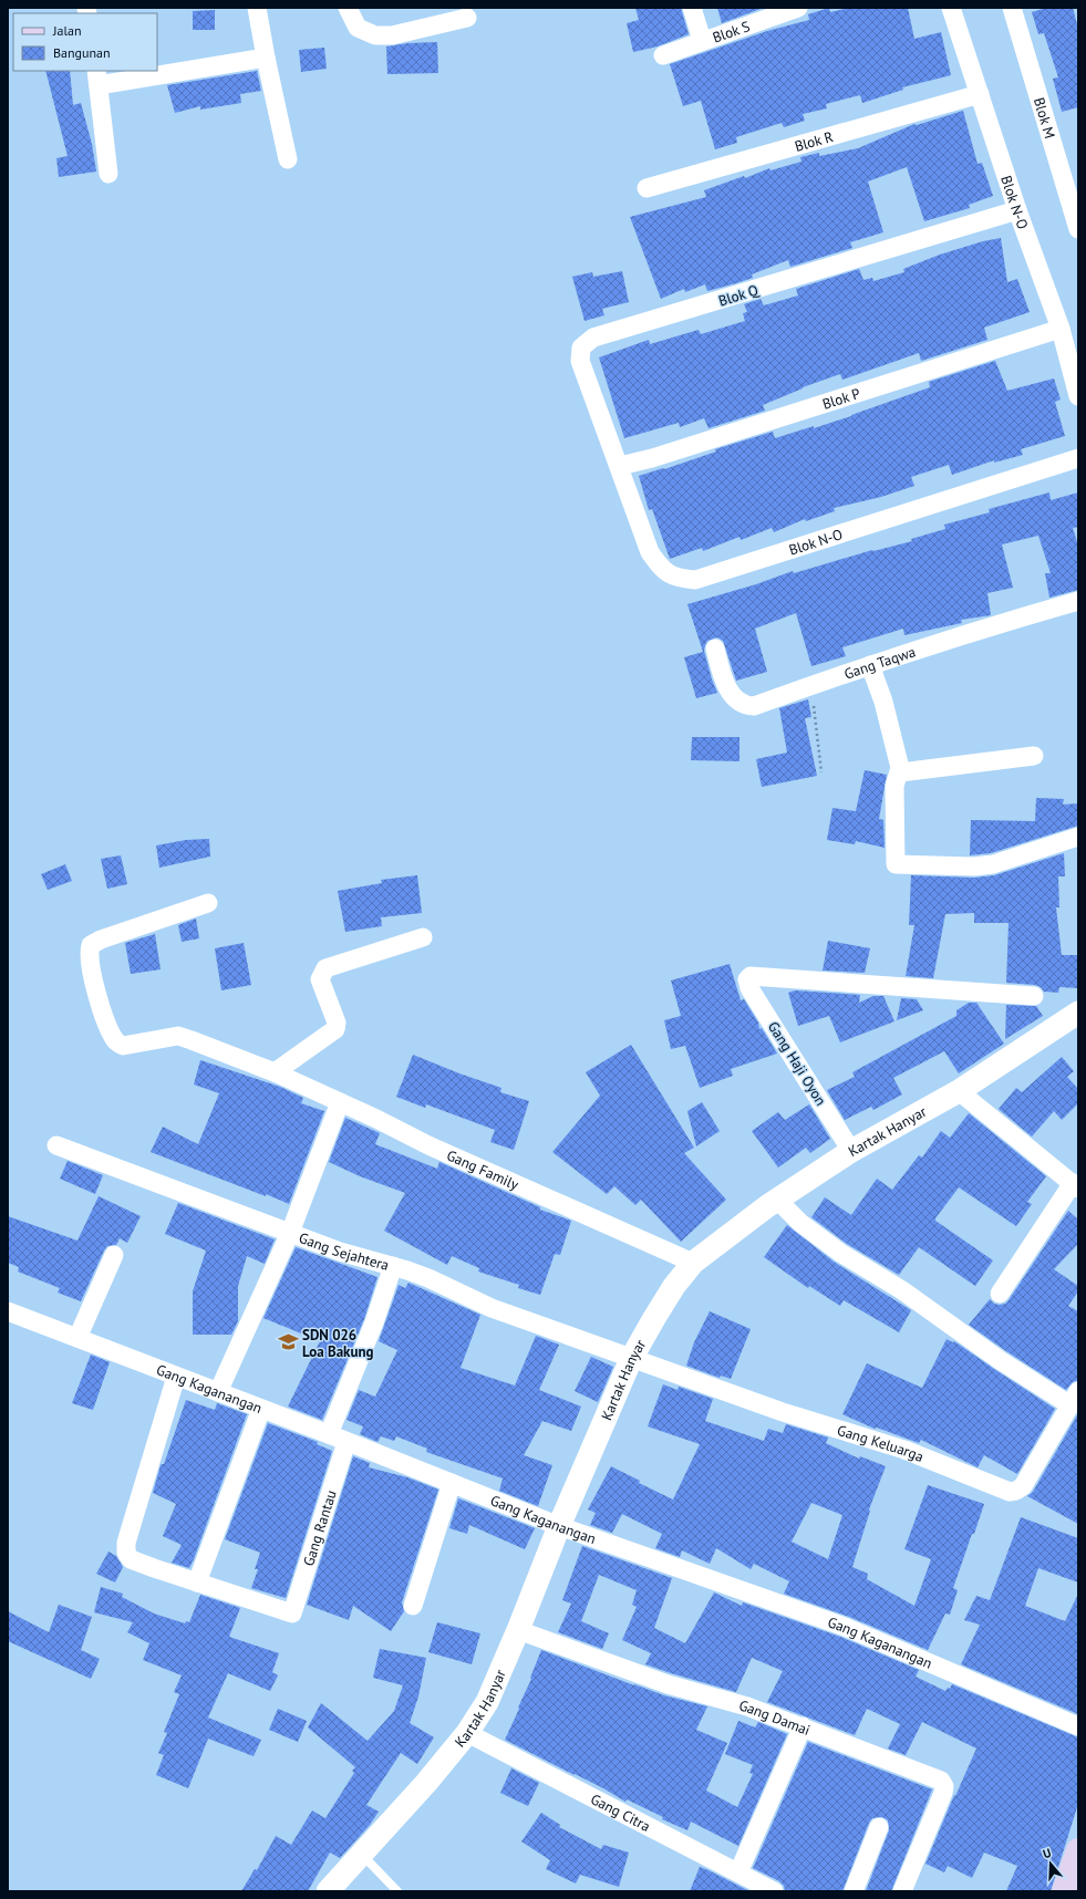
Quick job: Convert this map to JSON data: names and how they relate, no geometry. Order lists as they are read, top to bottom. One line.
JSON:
{"streets":{"street":["Blok S","Blok M","Blok R","Blok N-O","Blok Q","Blok P","Gang Taqwa","Gang Haji Oyon","Kartak Hanyar","Gang Family","Gang Sejahtera","Gang Kaganangan","Gang Keluarga","Gang Rantau","Gang Damai","Gang Citra"]},"crossings":[["Blok R","Blok N-O"],["Blok N-O","Blok Q"],["Blok N-O","Blok P"],["Blok Q","Blok P"],["Gang Haji Oyon","Kartak Hanyar"],["Kartak Hanyar","Gang Family"],["Kartak Hanyar","Gang Sejahtera"],["Kartak Hanyar","Gang Kaganangan"],["Kartak Hanyar","Gang Keluarga"],["Kartak Hanyar","Gang Damai"],["Kartak Hanyar","Gang Citra"],["Gang Sejahtera","Gang Keluarga"],["Gang Kaganangan","Gang Rantau"]],"places":{"school or university":["SDN 026 Loa Bakung"]},"legend":["Jalan","Bangunan"],"north":"top"}
